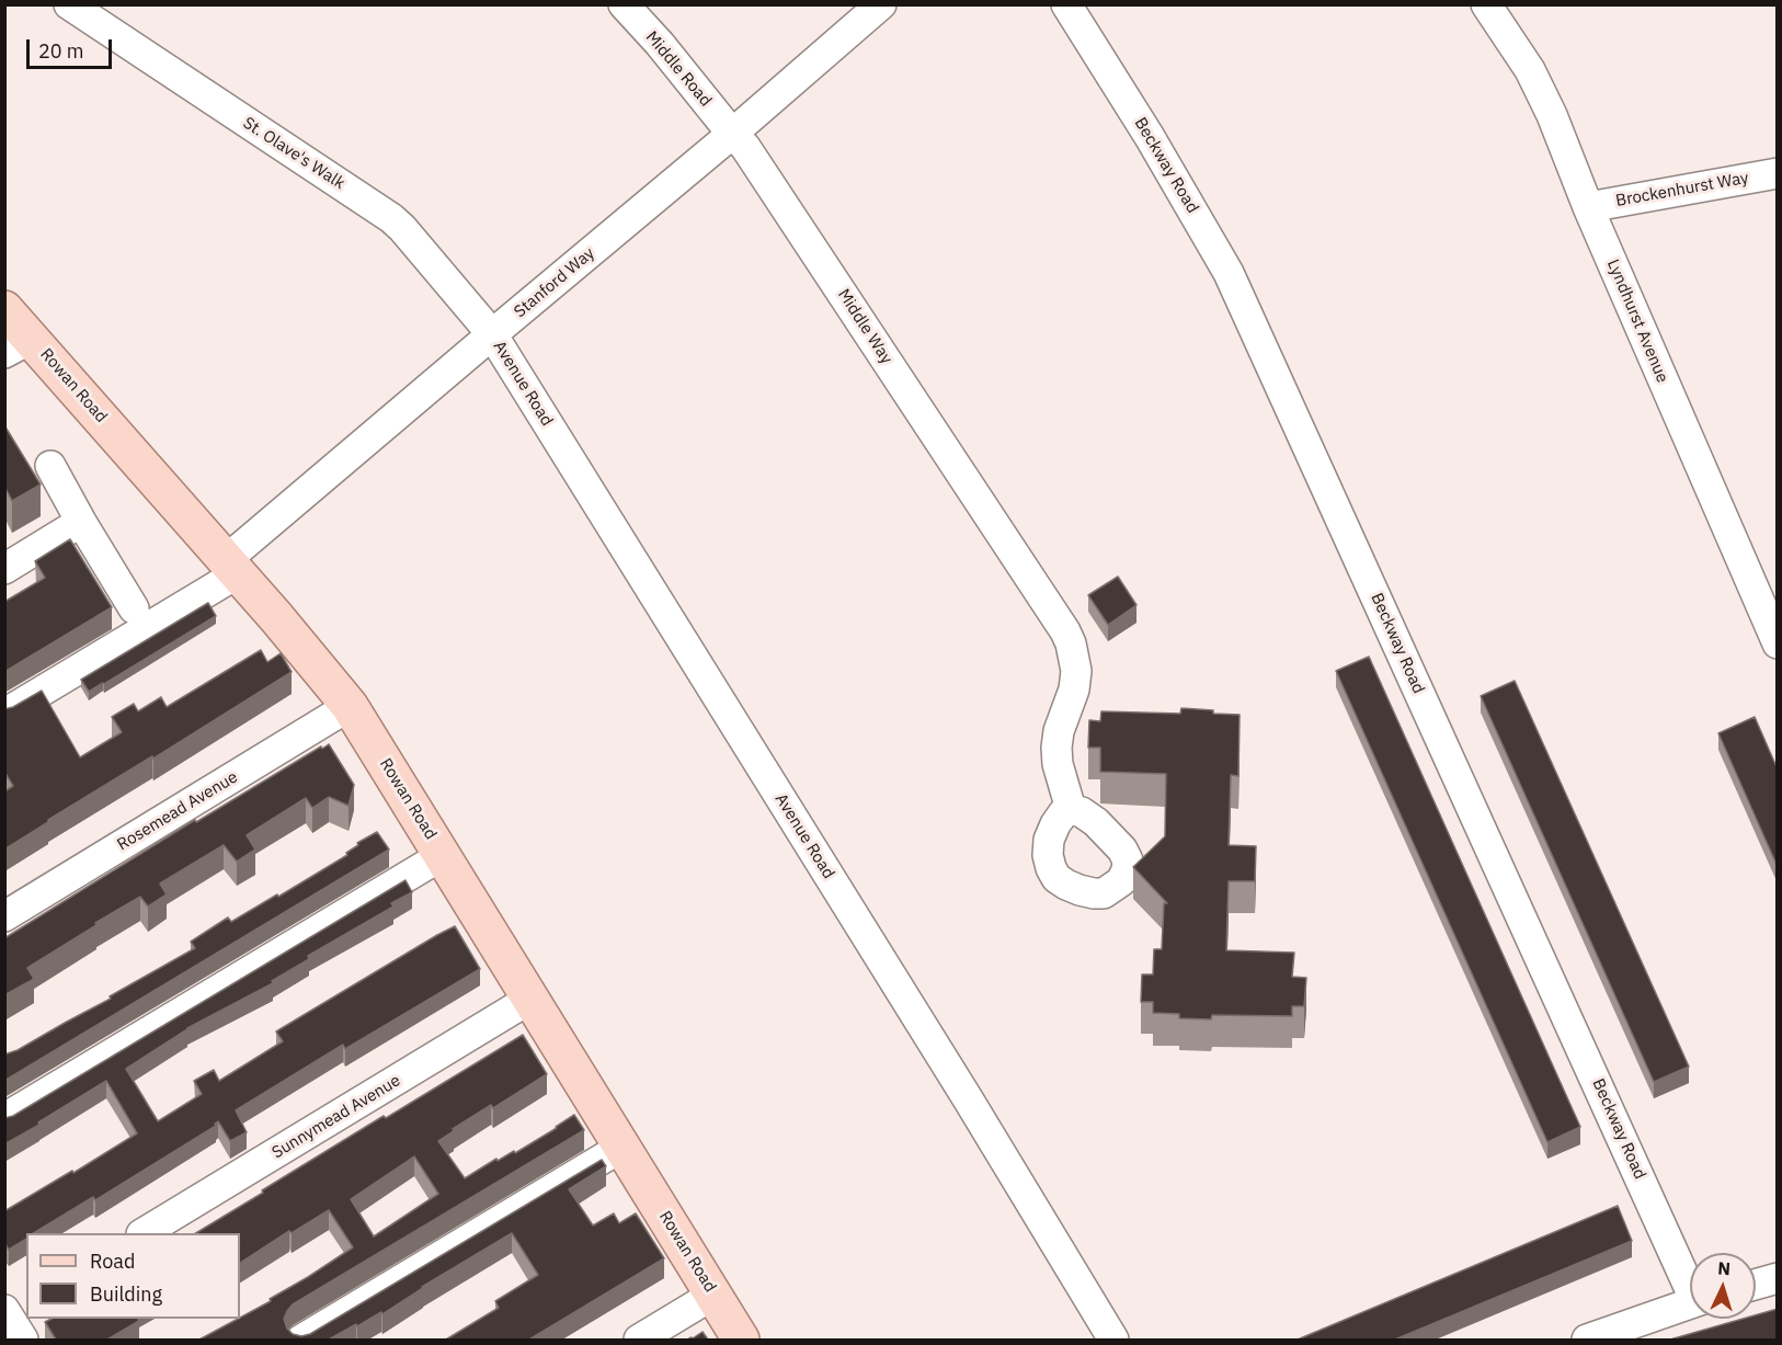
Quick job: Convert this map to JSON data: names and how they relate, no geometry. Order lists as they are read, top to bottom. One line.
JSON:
{"streets":{"main road":["Rowan Road"],"street":["Middle Road","St. Olave's Walk","Beckway Road","Brockenhurst Way","Stanford Way","Lyndhurst Avenue","Middle Way","Avenue Road","Rosemead Avenue","Sunnymead Avenue"]},"crossings":[["Middle Road","Stanford Way"],["Middle Road","Middle Way"],["St. Olave's Walk","Stanford Way"],["St. Olave's Walk","Avenue Road"],["Brockenhurst Way","Lyndhurst Avenue"],["Stanford Way","Middle Way"],["Stanford Way","Avenue Road"],["Stanford Way","Rowan Road"],["Rowan Road","Rosemead Avenue"],["Rowan Road","Sunnymead Avenue"]],"legend":["Road","Building"],"scale_bar":"20 m","north":"top"}
